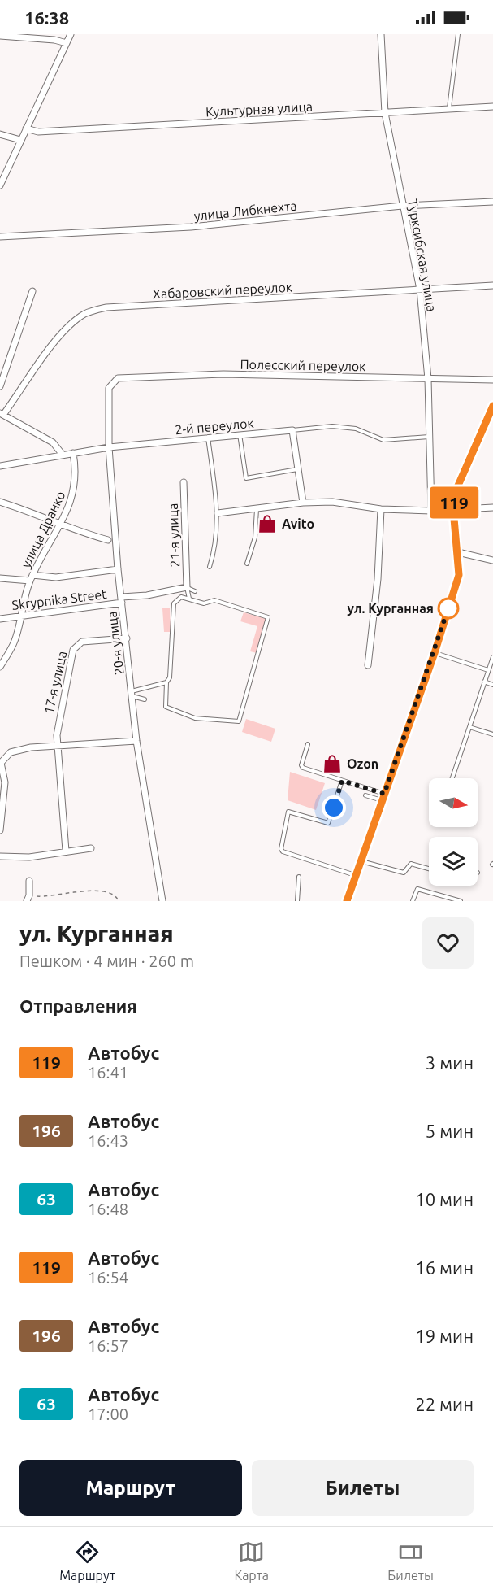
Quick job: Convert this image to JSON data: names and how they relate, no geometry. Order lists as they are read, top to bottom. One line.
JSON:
{"streets":{"street":["Культурная улица","улица Либкнехта","Турксибская улица","Хабаровский переулок","Полесский переулок","2-й переулок","улица Дранко","21-я улица","Skrypnika Street","20-я улица","17-я улица"]},"crossings":[["Культурная улица","Турксибская улица"],["улица Либкнехта","Турксибская улица"],["Турксибская улица","Хабаровский переулок"],["Турксибская улица","Полесский переулок"],["Турксибская улица","2-й переулок"],["Полесский переулок","20-я улица"],["2-й переулок","улица Дранко"],["2-й переулок","20-я улица"],["улица Дранко","Skrypnika Street"],["21-я улица","Skrypnika Street"],["Skrypnika Street","20-я улица"],["20-я улица","17-я улица"]],"places":{"shop":["Avito","Ozon"],"other":["ул. Курганная"]},"lines":["bus line 119"],"north":"right","page":{"status":"16:38","on_map":"119","heading":[["ул. Курганная","Пешком · 4 мин · 260 m"],"Отправления"],"list":[{"mark":"119","name":"Автобус","note":"16:41","value":"3 мин"},{"mark":"196","name":"Автобус","note":"16:43","value":"5 мин"},{"mark":"63","name":"Автобус","note":"16:48","value":"10 мин"},{"mark":"119","name":"Автобус","note":"16:54","value":"16 мин"},{"mark":"196","name":"Автобус","note":"16:57","value":"19 мин"},{"mark":"63","name":"Автобус","note":"17:00","value":"22 мин"}],"buttons":["Маршрут","Билеты"],"tabs":["Маршрут","Карта","Билеты"]}}
